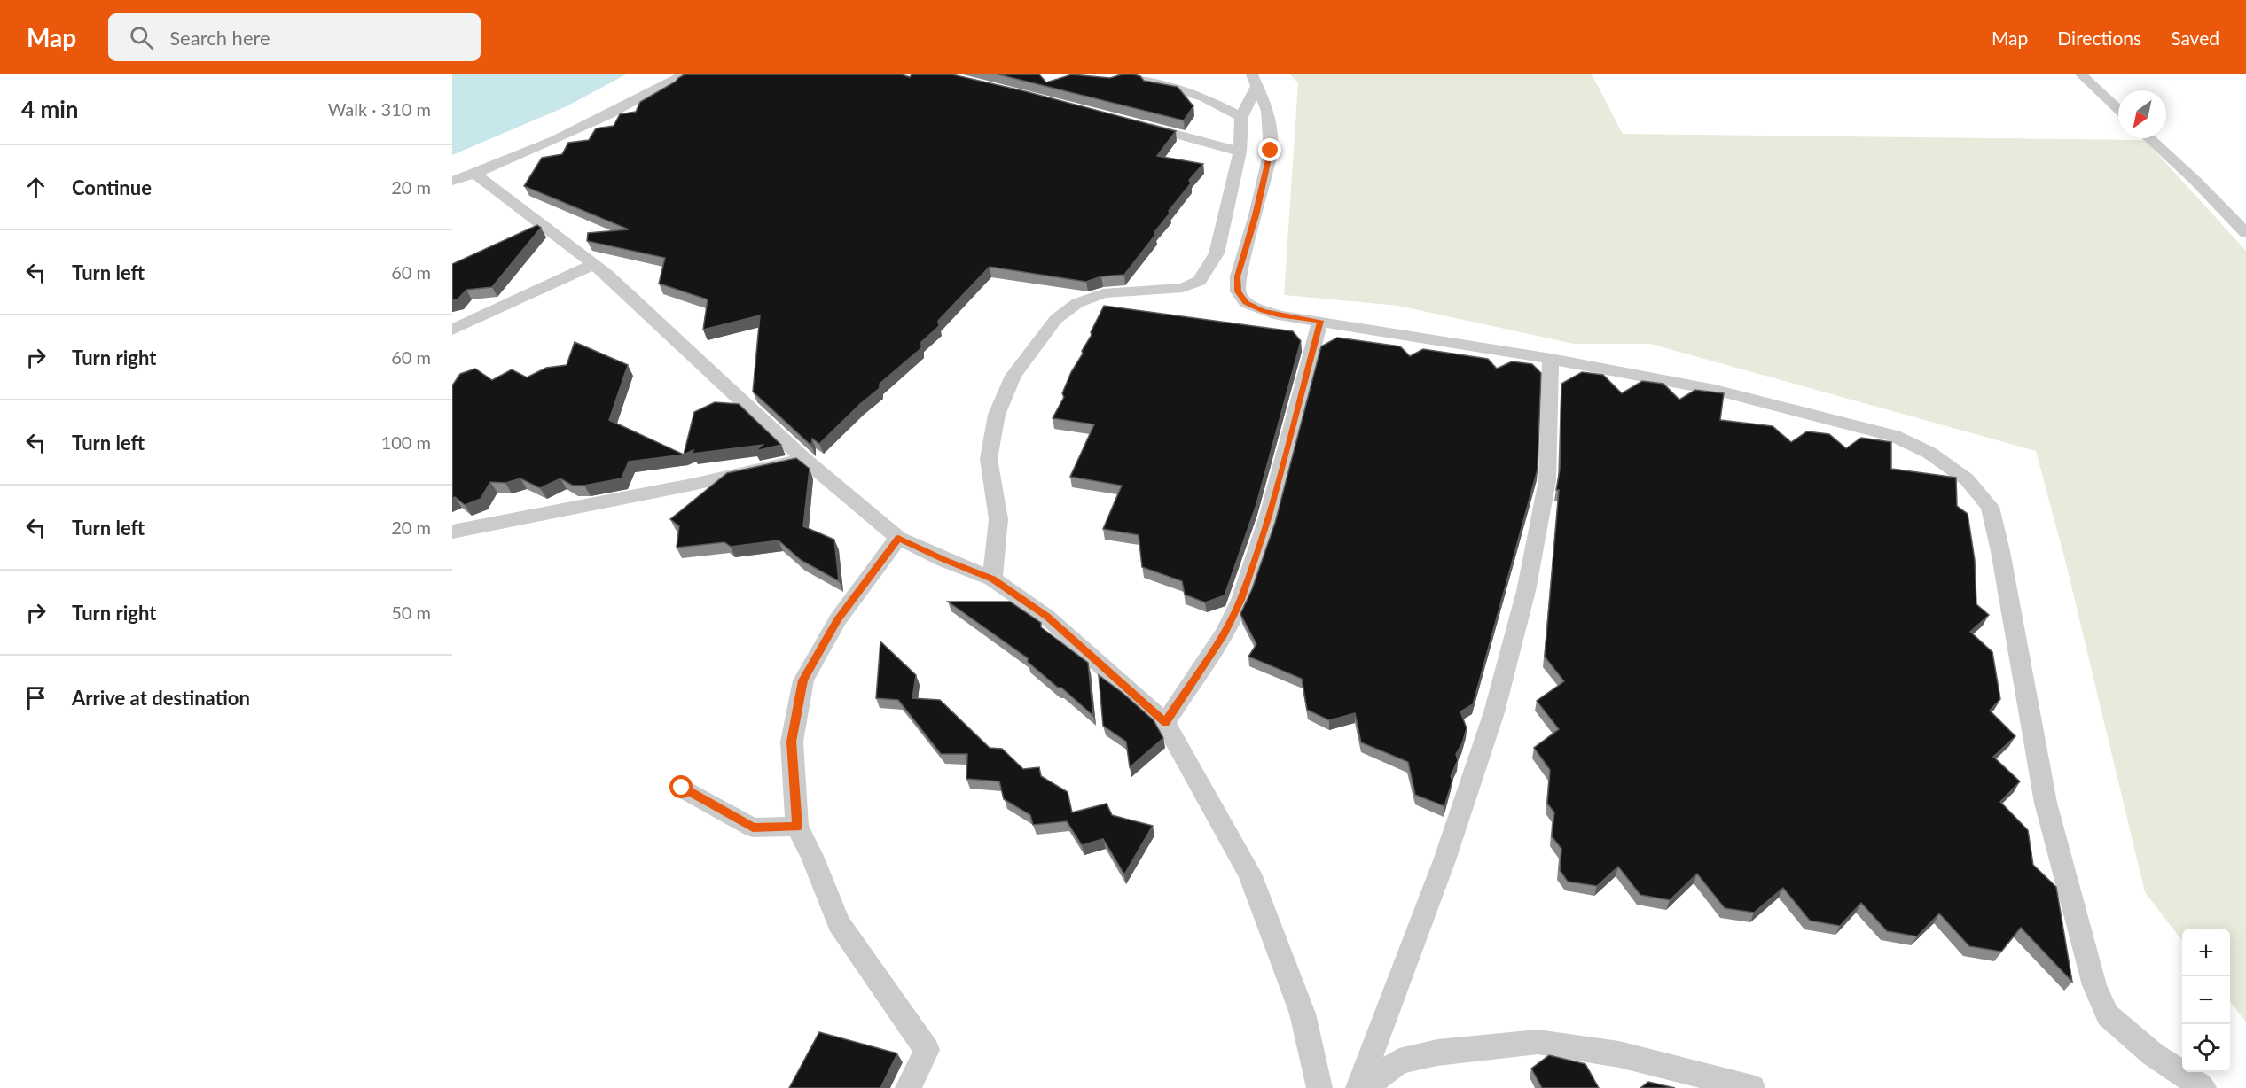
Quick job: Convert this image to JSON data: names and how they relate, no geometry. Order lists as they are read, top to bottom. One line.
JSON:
{"north":"bottom left","page":{"header":"Map","search":"Search here","nav":["Map","Directions","Saved"],"heading":["4 min","Walk · 310 m"],"list":[["Continue","20 m"],["Turn left","60 m"],["Turn right","60 m"],["Turn left","100 m"],["Turn left","20 m"],["Turn right","50 m"],"Arrive at destination"],"map_buttons":["+","−"]}}
